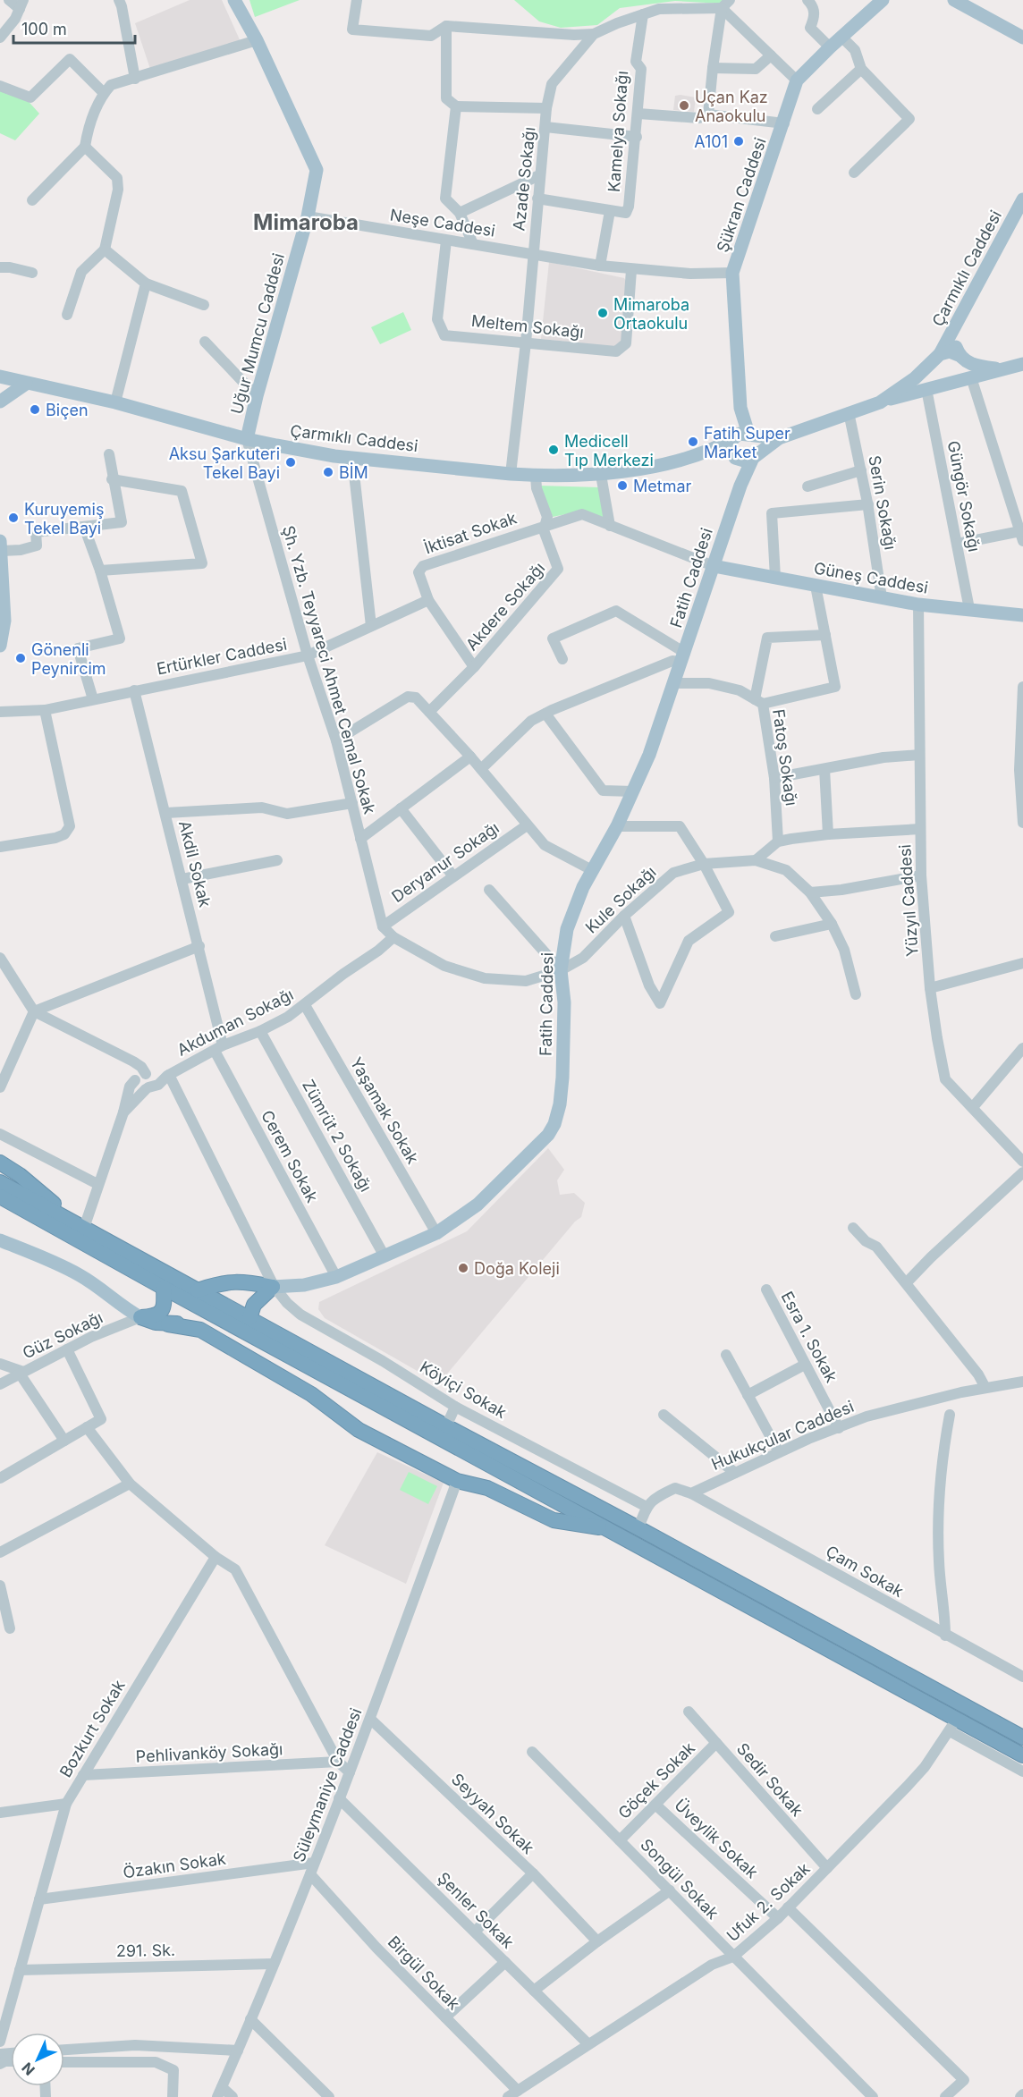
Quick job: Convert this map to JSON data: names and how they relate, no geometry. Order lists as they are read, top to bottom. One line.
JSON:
{"streets":{"main road":["Şükran Caddesi","Çarmıklı Caddesi","Uğur Mumcu Caddesi","Fatih Caddesi","Güneş Caddesi"],"street":["Kamelya Sokağı","Azade Sokağı","Neşe Caddesi","Meltem Sokağı","Güngör Sokağı","Serin Sokağı","İktisat Sokak","Akdere Sokağı","Ertürkler Caddesi","Şh. Yzb. Teyyareci Ahmet Cemal Sokak","Fatoş Sokağı","Deryanur Sokağı","Akdil Sokak","Kule Sokağı","Yüzyıl Caddesi","Akduman Sokağı","Yaşamak Sokak","Zümrüt 2 Sokağı","Cerem Sokak","Güz Sokağı","Esra 1. Sokak","Köyiçi Sokak","Hukukçular Caddesi","Çam Sokak","Bozkurt Sokak","Pehlivanköy Sokağı","Sedir Sokak","Göçek Sokak","Süleymaniye Caddesi","Seyyah Sokak","Üveylik Sokak","Özakın Sokak","Songül Sokak","Ufuk 2. Sokak","Şenler Sokak","291. Sk.","Birgül Sokak"]},"crossings":[["Kamelya Sokağı","Azade Sokağı"],["Kamelya Sokağı","Neşe Caddesi"],["Azade Sokağı","Neşe Caddesi"],["Azade Sokağı","Çarmıklı Caddesi"],["Azade Sokağı","Meltem Sokağı"],["Şükran Caddesi","Neşe Caddesi"],["Şükran Caddesi","Fatih Caddesi"],["Neşe Caddesi","Meltem Sokağı"],["Neşe Caddesi","Uğur Mumcu Caddesi"],["Çarmıklı Caddesi","Uğur Mumcu Caddesi"],["Çarmıklı Caddesi","Serin Sokağı"],["Çarmıklı Caddesi","Akdere Sokağı"],["Çarmıklı Caddesi","Şh. Yzb. Teyyareci Ahmet Cemal Sokak"],["Uğur Mumcu Caddesi","Şh. Yzb. Teyyareci Ahmet Cemal Sokak"],["Güngör Sokağı","Güneş Caddesi"],["Serin Sokağı","Güneş Caddesi"],["İktisat Sokak","Fatih Caddesi"],["İktisat Sokak","Güneş Caddesi"],["İktisat Sokak","Akdere Sokağı"],["İktisat Sokak","Ertürkler Caddesi"],["Fatih Caddesi","Güneş Caddesi"],["Fatih Caddesi","Fatoş Sokağı"],["Fatih Caddesi","Kule Sokağı"],["Fatih Caddesi","Yaşamak Sokak"],["Fatih Caddesi","Zümrüt 2 Sokağı"],["Fatih Caddesi","Cerem Sokak"],["Fatih Caddesi","Köyiçi Sokak"],["Güneş Caddesi","Yüzyıl Caddesi"],["Ertürkler Caddesi","Şh. Yzb. Teyyareci Ahmet Cemal Sokak"],["Ertürkler Caddesi","Akdil Sokak"],["Şh. Yzb. Teyyareci Ahmet Cemal Sokak","Deryanur Sokağı"],["Akdil Sokak","Akduman Sokağı"],["Akdil Sokak","Cerem Sokak"],["Kule Sokağı","Akduman Sokağı"],["Akduman Sokağı","Yaşamak Sokak"],["Akduman Sokağı","Zümrüt 2 Sokağı"],["Akduman Sokağı","Cerem Sokak"],["Akduman Sokağı","Köyiçi Sokak"],["Esra 1. Sokak","Hukukçular Caddesi"],["Köyiçi Sokak","Hukukçular Caddesi"],["Hukukçular Caddesi","Çam Sokak"],["Bozkurt Sokak","Pehlivanköy Sokağı"],["Bozkurt Sokak","Özakın Sokak"],["Bozkurt Sokak","291. Sk."],["Sedir Sokak","Göçek Sokak"],["Sedir Sokak","Ufuk 2. Sokak"],["Göçek Sokak","Üveylik Sokak"],["Göçek Sokak","Songül Sokak"],["Süleymaniye Caddesi","Seyyah Sokak"],["Süleymaniye Caddesi","Özakın Sokak"],["Süleymaniye Caddesi","Şenler Sokak"],["Süleymaniye Caddesi","291. Sk."],["Süleymaniye Caddesi","Birgül Sokak"],["Seyyah Sokak","Şenler Sokak"],["Üveylik Sokak","Ufuk 2. Sokak"],["Songül Sokak","Ufuk 2. Sokak"],["Ufuk 2. Sokak","Şenler Sokak"],["Ufuk 2. Sokak","Birgül Sokak"]],"districts":["Mimaroba"],"places":["Uçan Kaz Anaokulu","A101","Mimaroba Ortaokulu","Biçen","Fatih Super Market","Medicell Tıp Merkezi","Aksu Şarkuteri Tekel Bayi","BİM","Metmar","Kuruyemiş Tekel Bayi","Gönenli Peynircim","Doğa Koleji"],"scale_bar":"100 m","north":"bottom left"}
